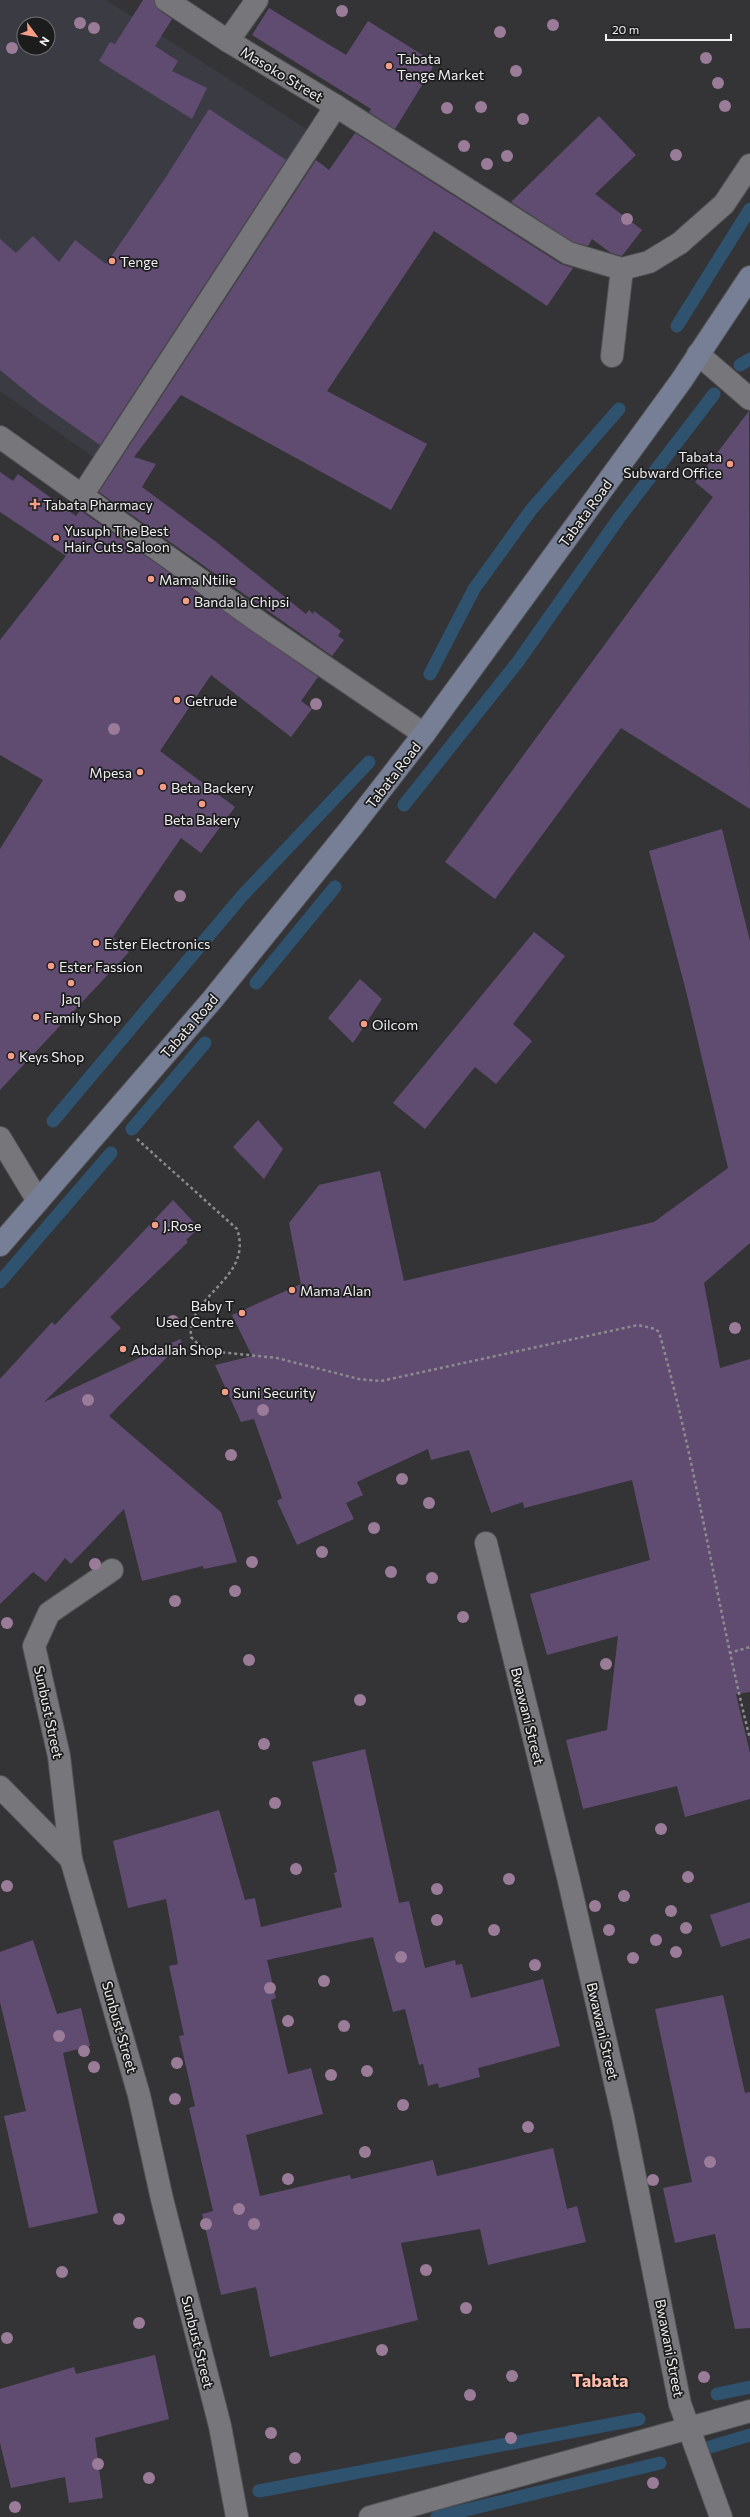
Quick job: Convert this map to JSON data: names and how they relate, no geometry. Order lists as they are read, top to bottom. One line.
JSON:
{"streets":{"main road":["Tabata Road"],"street":["Masoko Street","Sunbust Street","Bwawani Street"]},"districts":["Tabata"],"places":{"other":["Tabata Tenge Market","Tenge","Tabata Subward Office","Yusuph The Best Hair Cuts Saloon","Mama Ntilie","Banda la Chipsi","Getrude","Mpesa","Beta Backery","Beta Bakery","Ester Electronics","Ester Fassion","Jaq","Family Shop","Oilcom","Keys Shop","J.Rose","Mama Alan","Baby T Used Centre","Abdallah Shop","Suni Security"],"health":["Tabata Pharmacy"]},"scale_bar":"20 m","north":"bottom right"}
